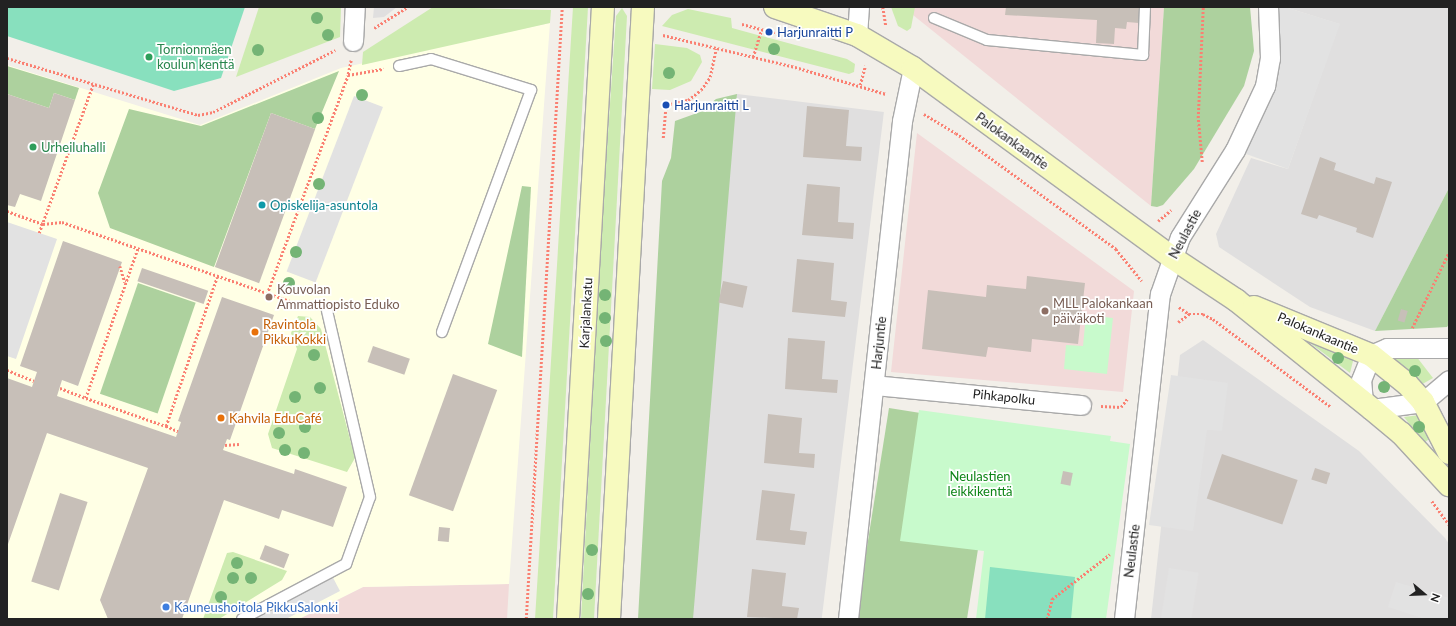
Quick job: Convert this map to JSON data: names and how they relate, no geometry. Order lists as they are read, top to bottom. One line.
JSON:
{"streets":{"main road":["Palokankaantie","Karjalankatu"],"street":["Neulastie","Harjuntie","Pihkapolku"]},"crossings":[["Palokankaantie","Neulastie"],["Palokankaantie","Harjuntie"],["Harjuntie","Pihkapolku"]],"parks":["Neulastien leikkikenttä"],"places":["Harjunraitti P","Tornionmäen koulun kenttä","Harjunraitti L","Urheiluhalli","Opiskelija-asuntola","Kouvolan Ammattiopisto Eduko","MLL Palokankaan päiväkoti","Ravintola PikkuKokki","Kahvila EduCafé","Kauneushoitola PikkuSalonki"],"north":"right"}
